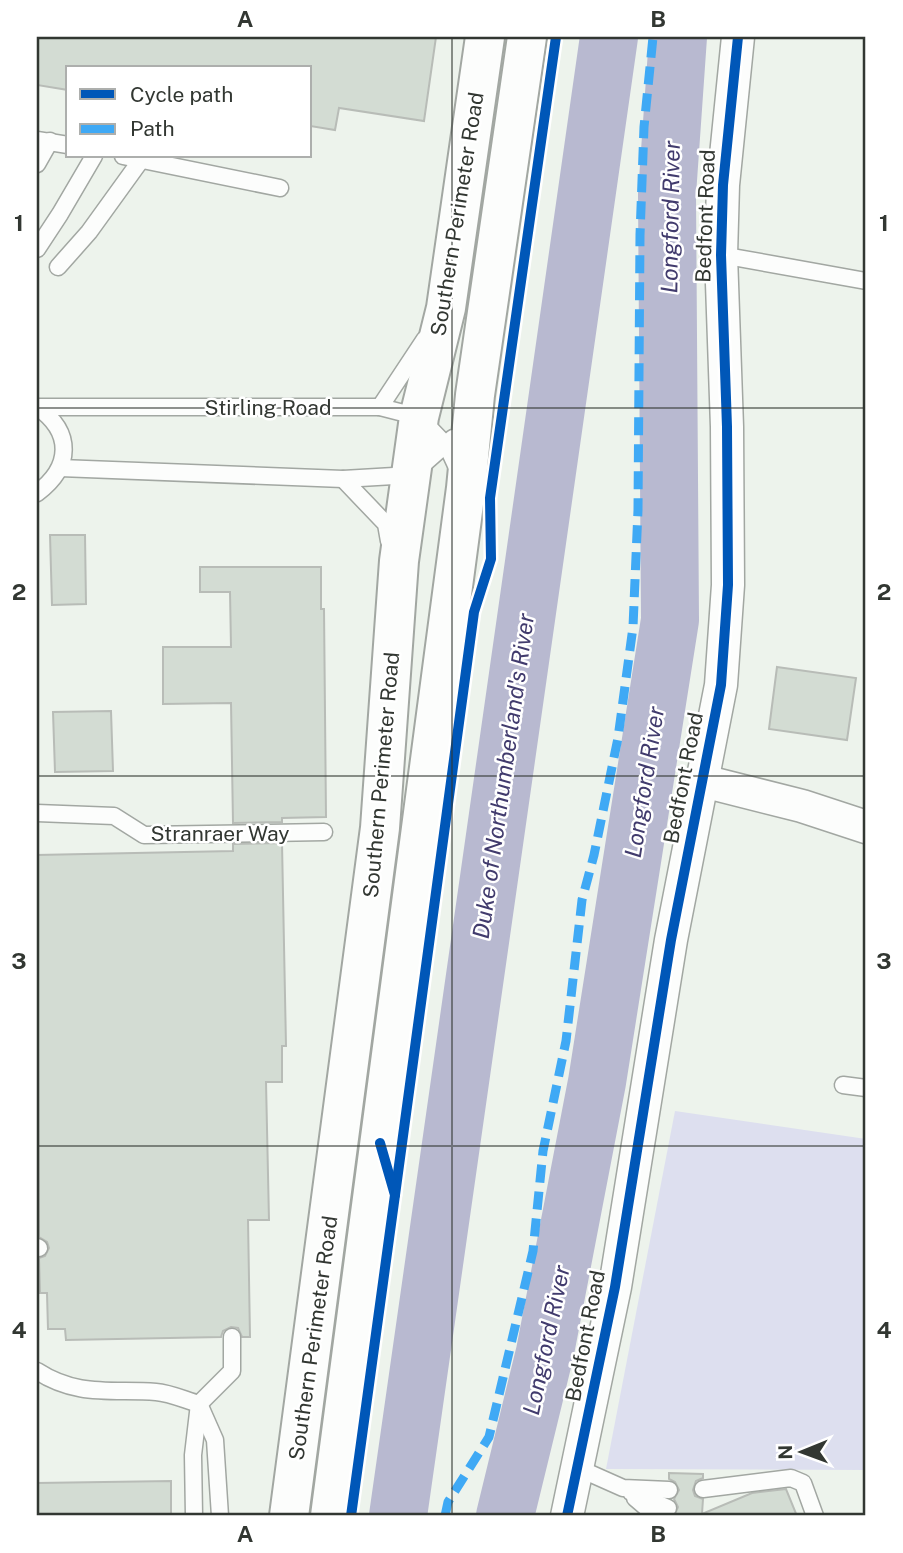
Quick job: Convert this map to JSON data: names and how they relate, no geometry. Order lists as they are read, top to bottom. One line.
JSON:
{"streets":{"street":["Southern Perimeter Road","Bedfont Road"],"lane":["Stirling Road","Stranraer Way"]},"crossings":[["Southern Perimeter Road","Stirling Road"]],"water":["Longford River","Duke of Northumberland's River"],"legend":["Cycle path","Path"],"north":"left","grid":{"columns":["A","B"],"rows":["1","2","3","4"]}}
